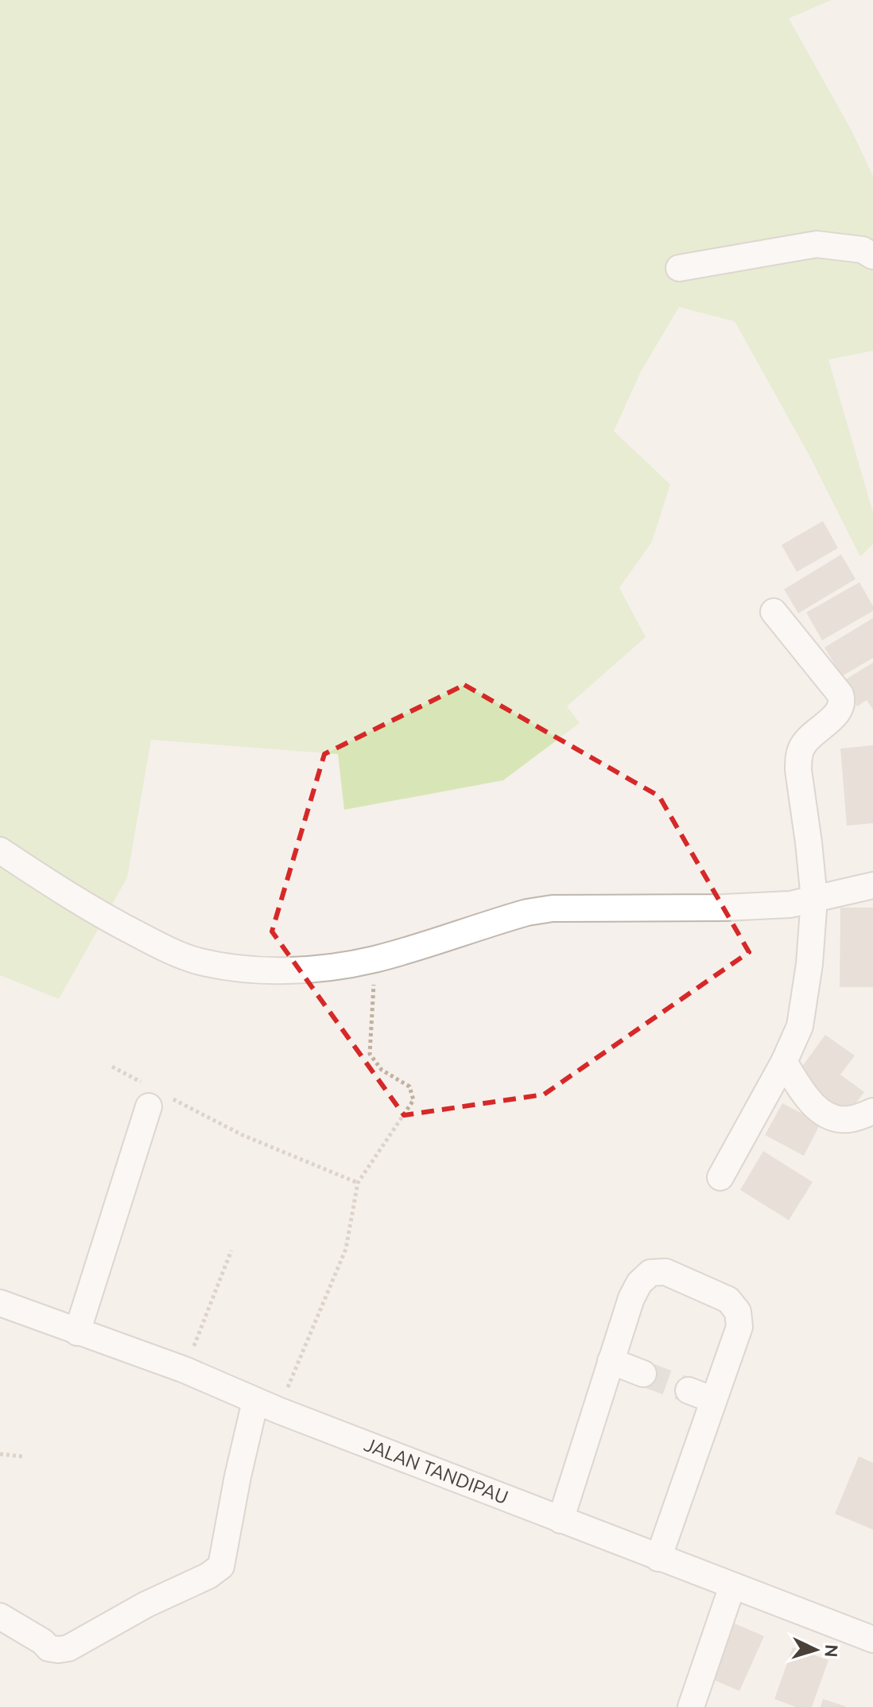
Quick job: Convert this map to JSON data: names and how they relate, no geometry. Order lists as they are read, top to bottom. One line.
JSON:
{"streets":{"street":["JALAN TANDIPAU"]},"north":"right"}
